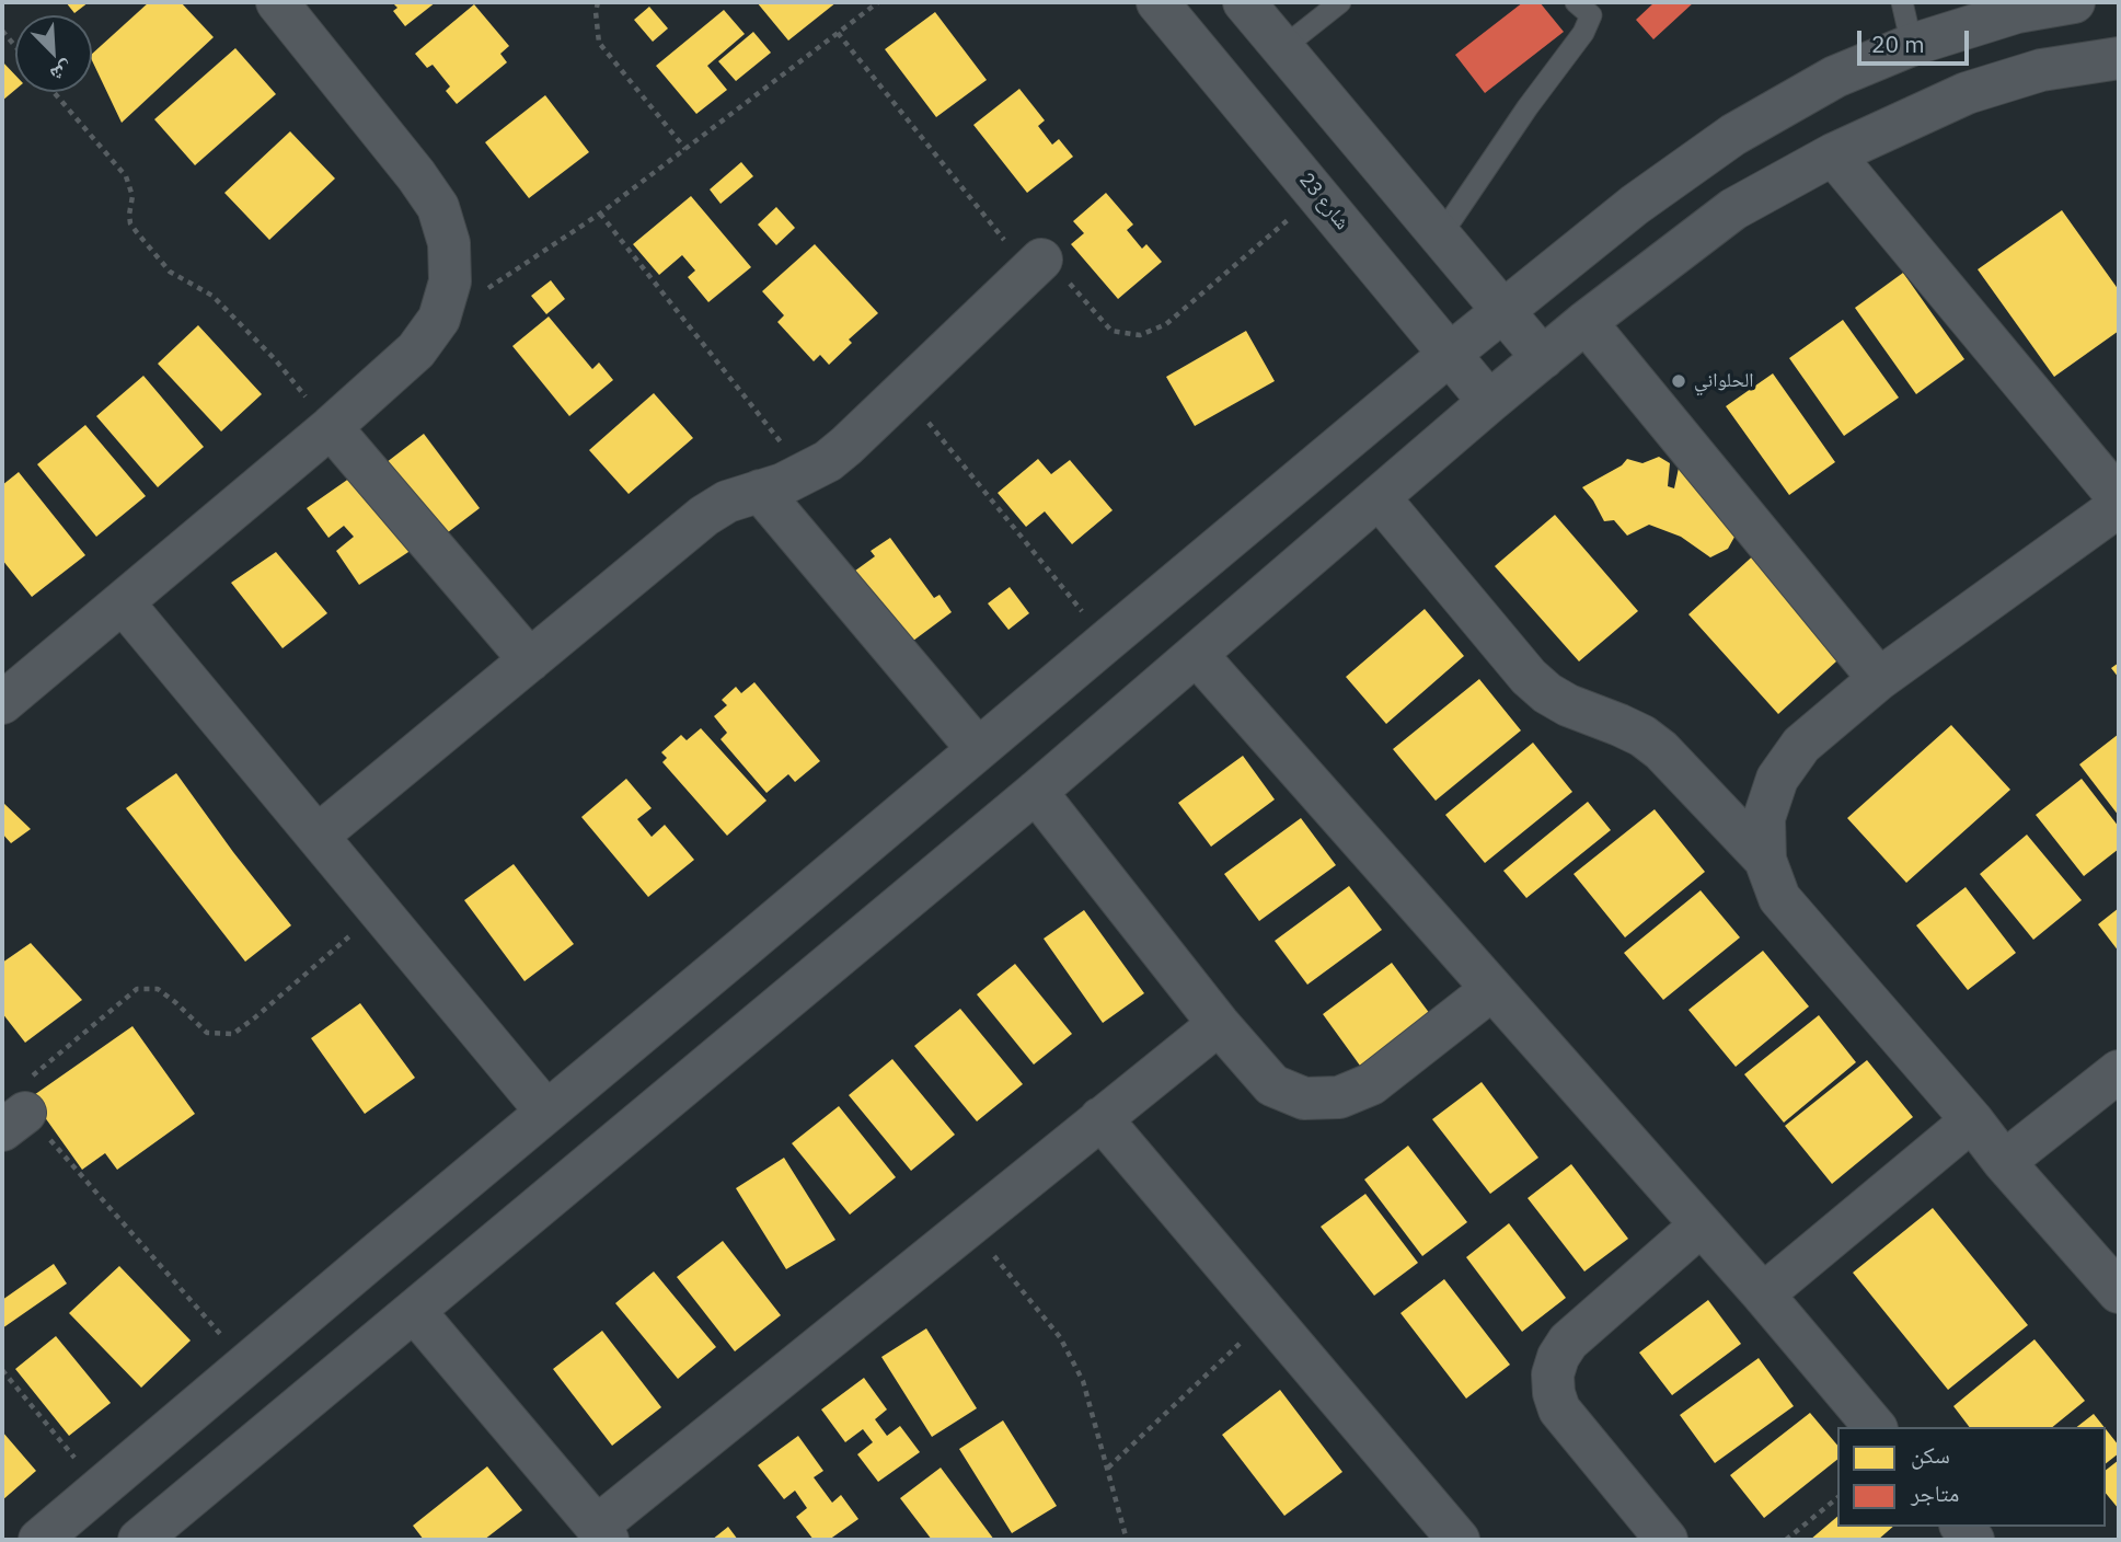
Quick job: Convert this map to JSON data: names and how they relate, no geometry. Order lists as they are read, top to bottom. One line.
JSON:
{"streets":{"street":["شارع 23"]},"places":["الحلواني"],"legend":["سكن","متاجر"],"scale_bar":"20 m","north":"bottom right"}
